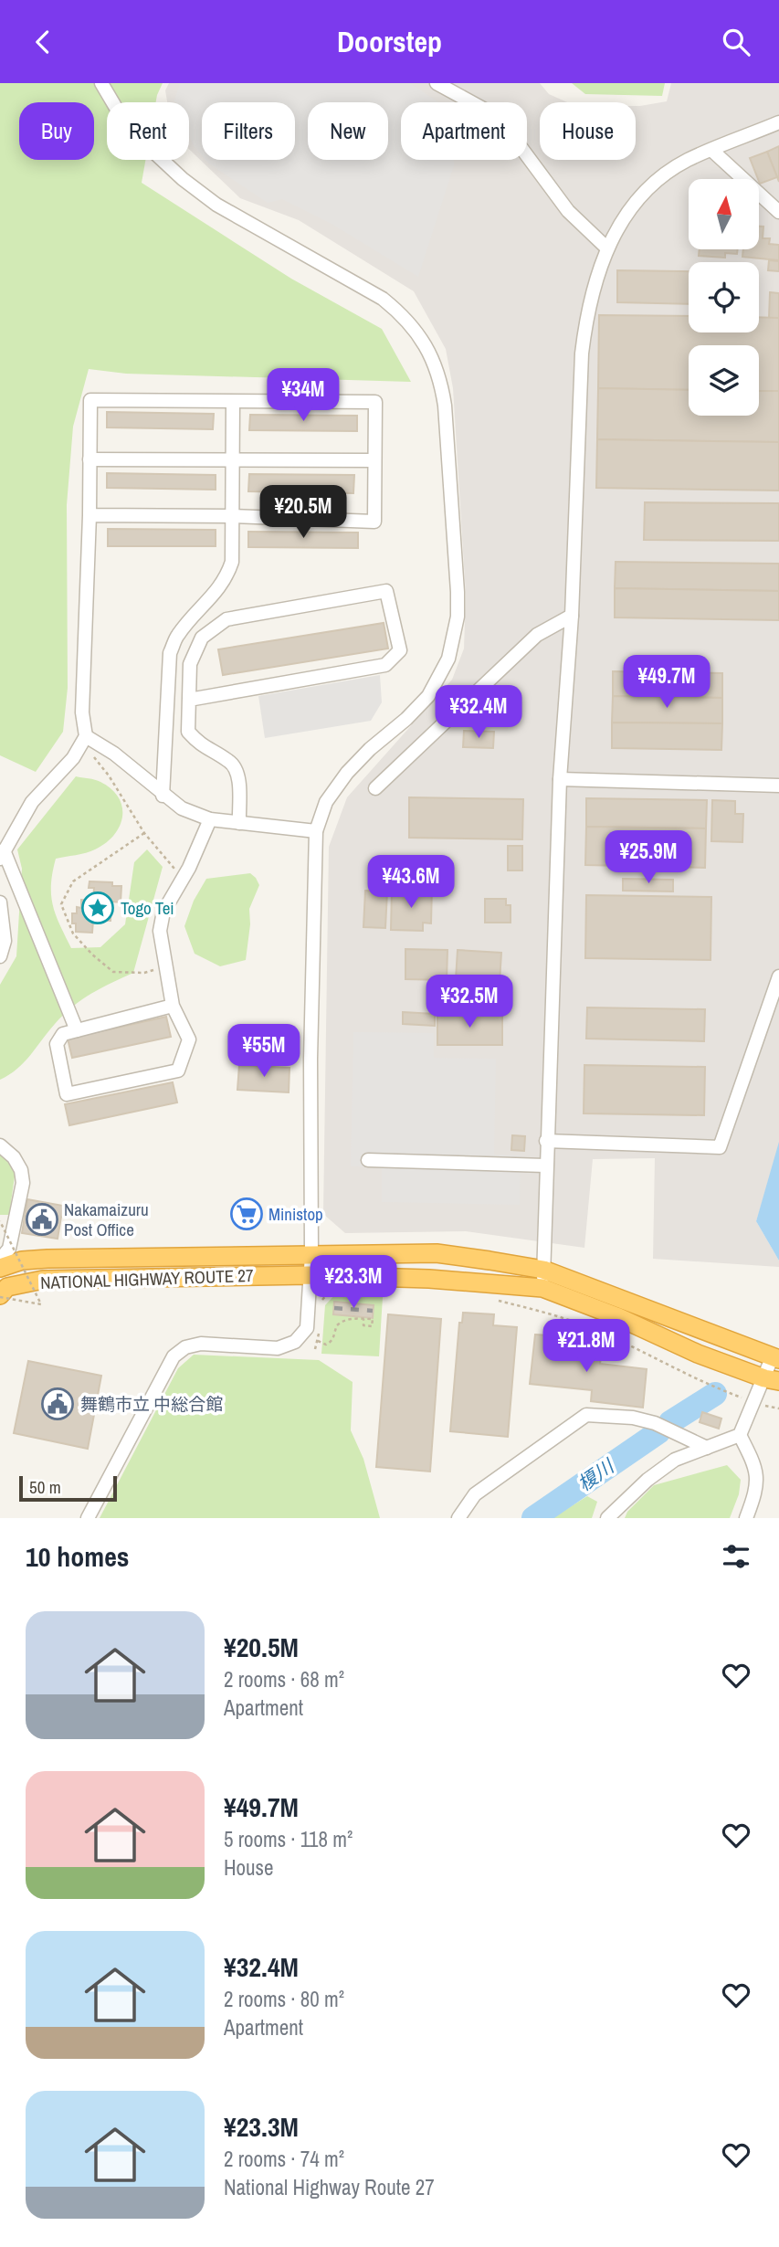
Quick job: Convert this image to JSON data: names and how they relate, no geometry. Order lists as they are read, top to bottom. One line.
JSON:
{"streets":{"highway":["NATIONAL HIGHWAY ROUTE 27"]},"water":["榎川"],"places":{"place":["Togo Tei"],"supermarket":["Ministop"],"public building":["Nakamaizuru Post Office","舞鶴市立 中総合館"]},"scale_bar":"50 m","north":"top","page":{"header":"Doorstep","chip":["Buy","Rent","Filters","New","Apartment","House"],"price":["¥34M","¥20.5M","¥49.7M","¥32.4M","¥25.9M","¥43.6M","¥32.5M","¥55M","¥23.3M","¥21.8M"],"scale":"50 m","heading":"10 homes","list":[{"name":"¥20.5M","note":"2 rooms · 68 m² · Apartment"},{"name":"¥49.7M","note":"5 rooms · 118 m² · House"},{"name":"¥32.4M","note":"2 rooms · 80 m² · Apartment"},{"name":"¥23.3M","note":"2 rooms · 74 m² · National Highway Route 27"}]}}
